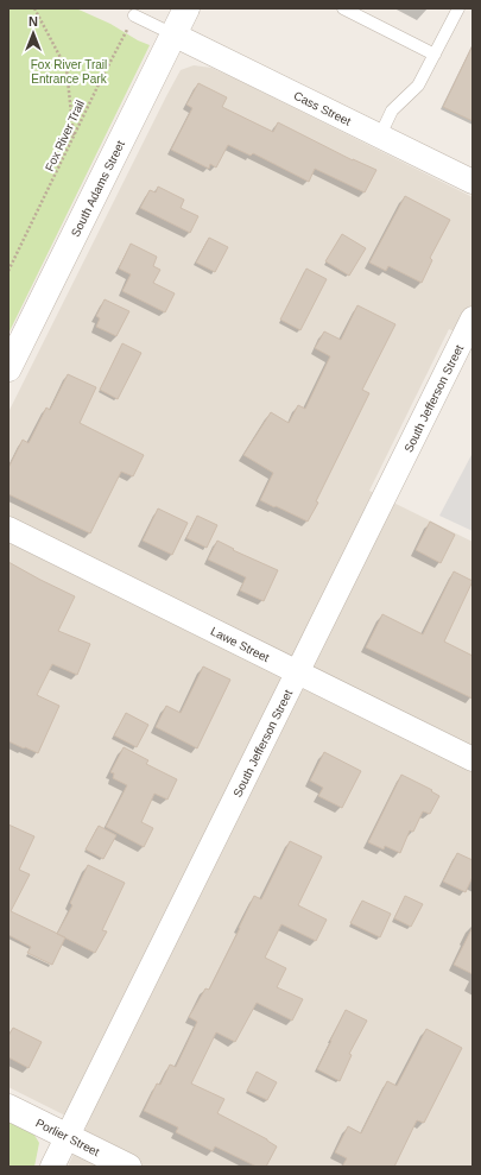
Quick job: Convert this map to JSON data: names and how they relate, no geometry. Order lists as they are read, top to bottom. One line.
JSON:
{"streets":{"street":["Cass Street","South Adams Street","South Jefferson Street","Lawe Street","Porlier Street"],"path":["Fox River Trail"]},"crossings":[["Cass Street","South Adams Street"],["South Jefferson Street","Lawe Street"],["South Jefferson Street","Porlier Street"]],"parks":["Fox River Trail Entrance Park"],"north":"top"}
